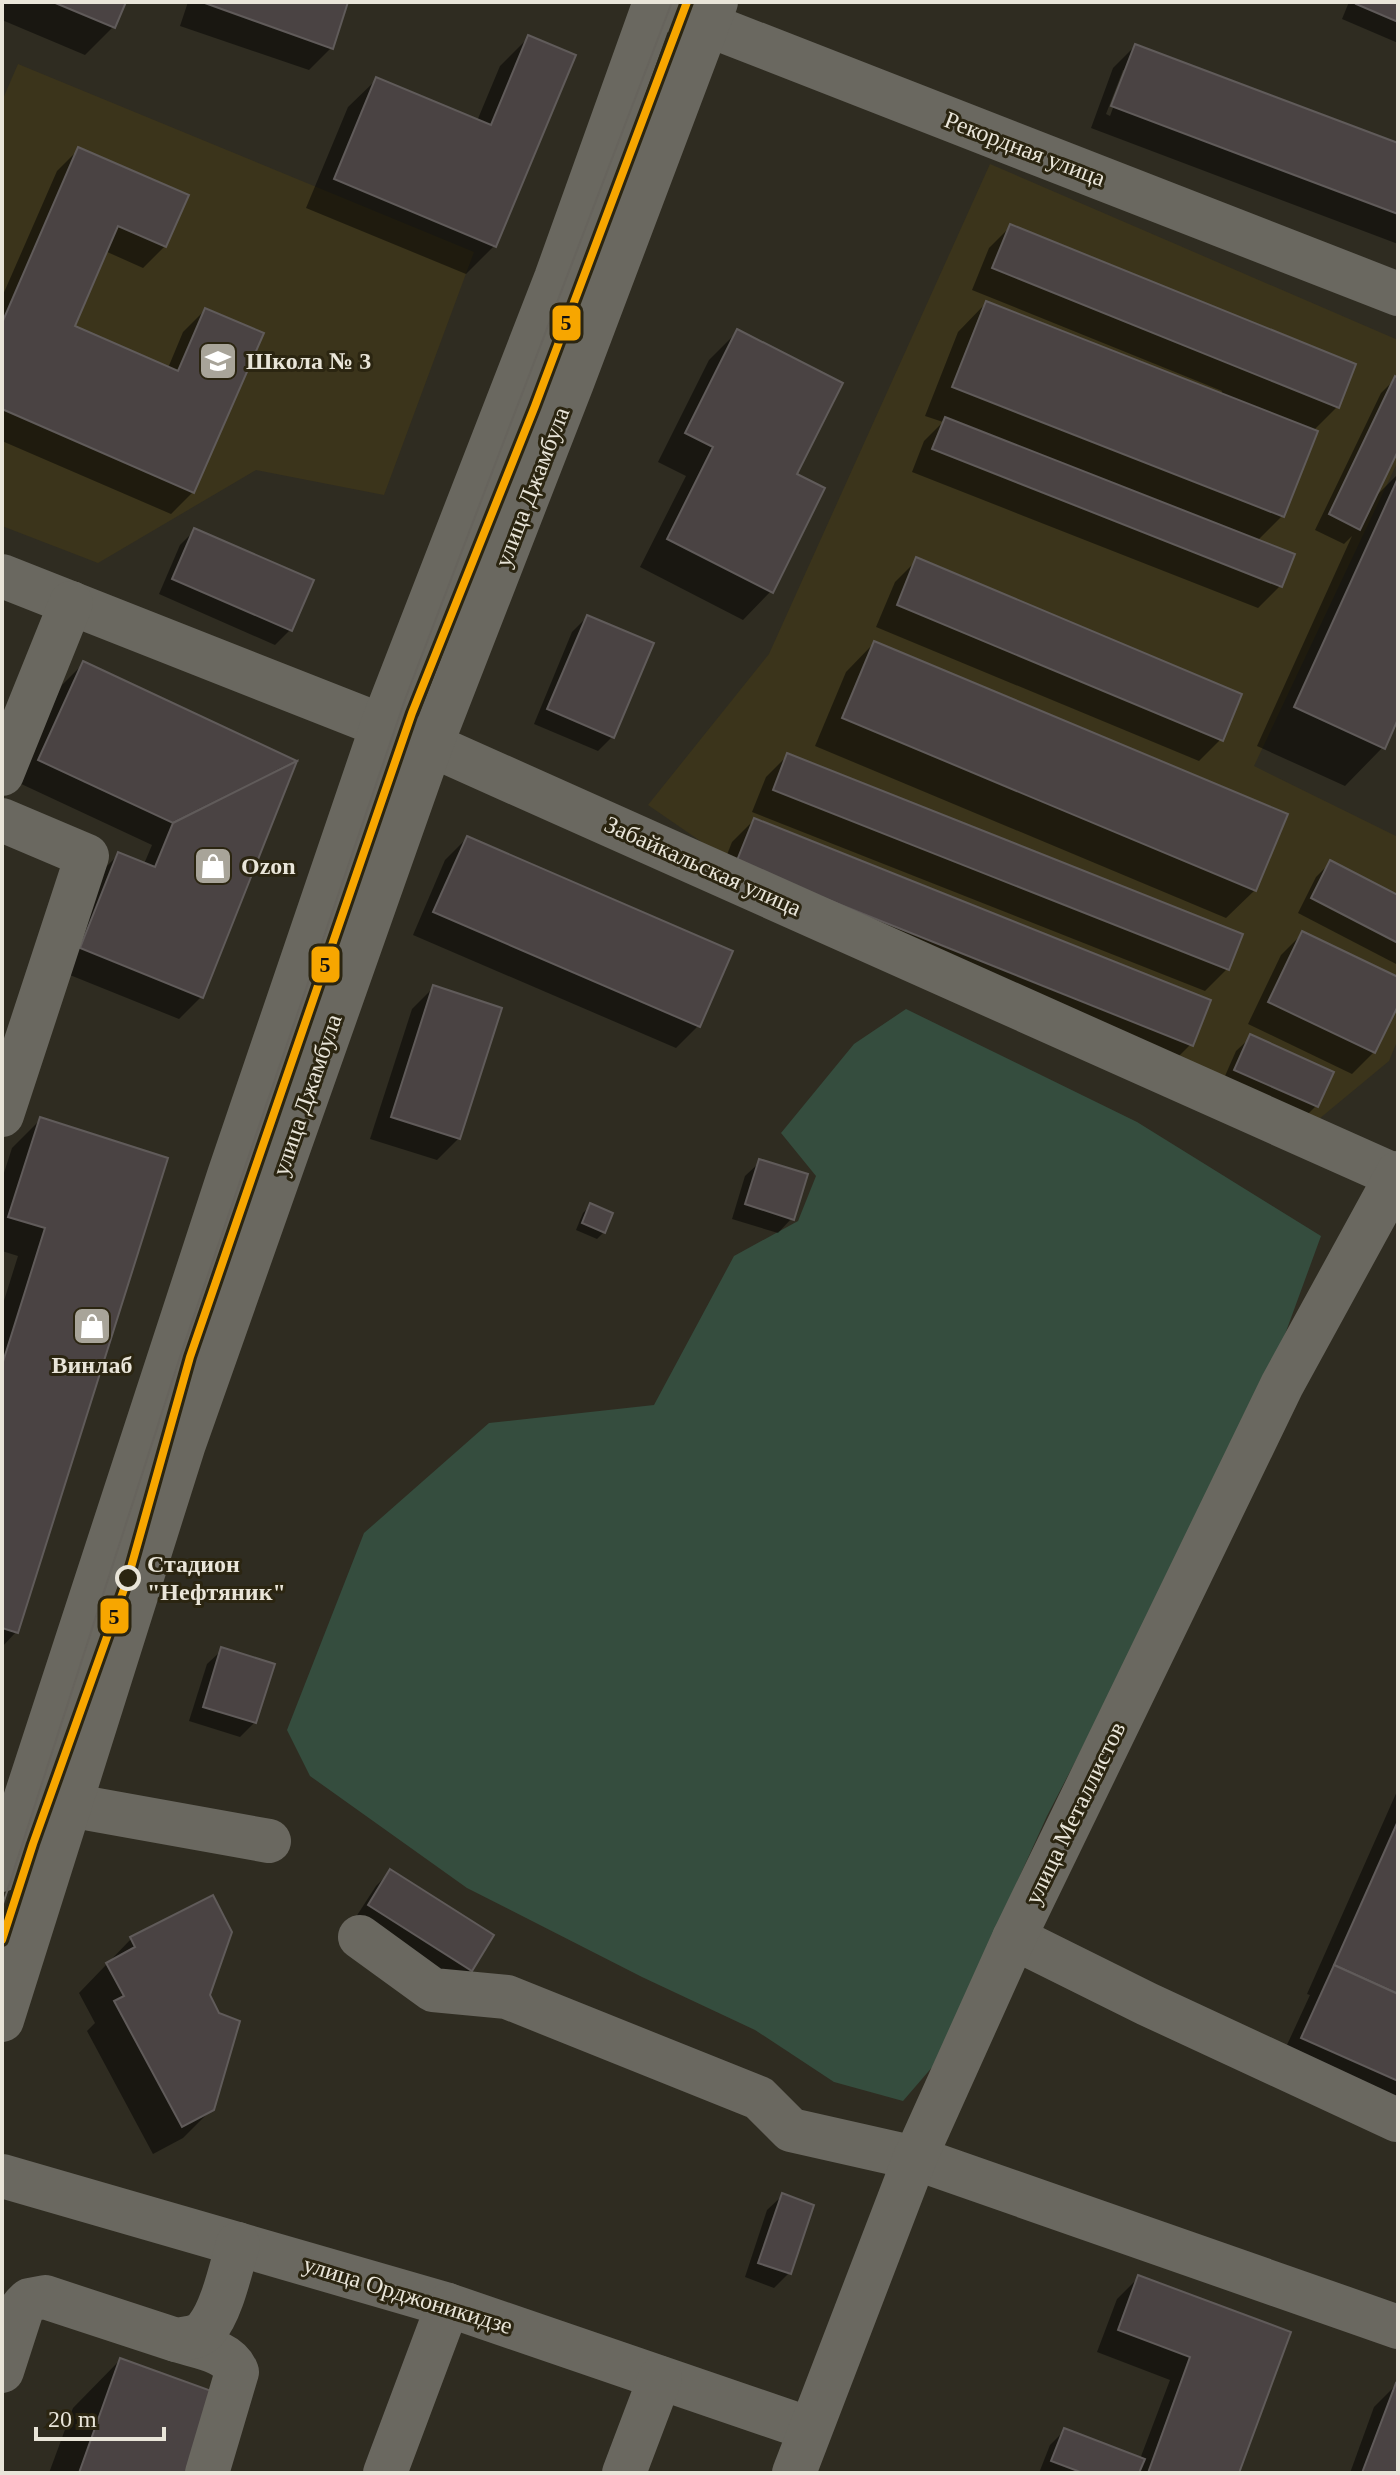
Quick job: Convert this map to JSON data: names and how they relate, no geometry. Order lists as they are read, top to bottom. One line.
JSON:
{"streets":{"street":["Рекордная улица","улица Джамбула","Забайкальская улица","улица Металлистов","улица Орджоникидзе"]},"crossings":[["Рекордная улица","улица Джамбула"],["улица Джамбула","Забайкальская улица"],["Забайкальская улица","улица Металлистов"],["улица Металлистов","улица Орджоникидзе"]],"places":{"school or university":["Школа № 3"],"shop":["Ozon","Винлаб"],"other":["Стадион \"Нефтяник\""]},"lines":["transit line 5"],"scale_bar":"20 m"}
